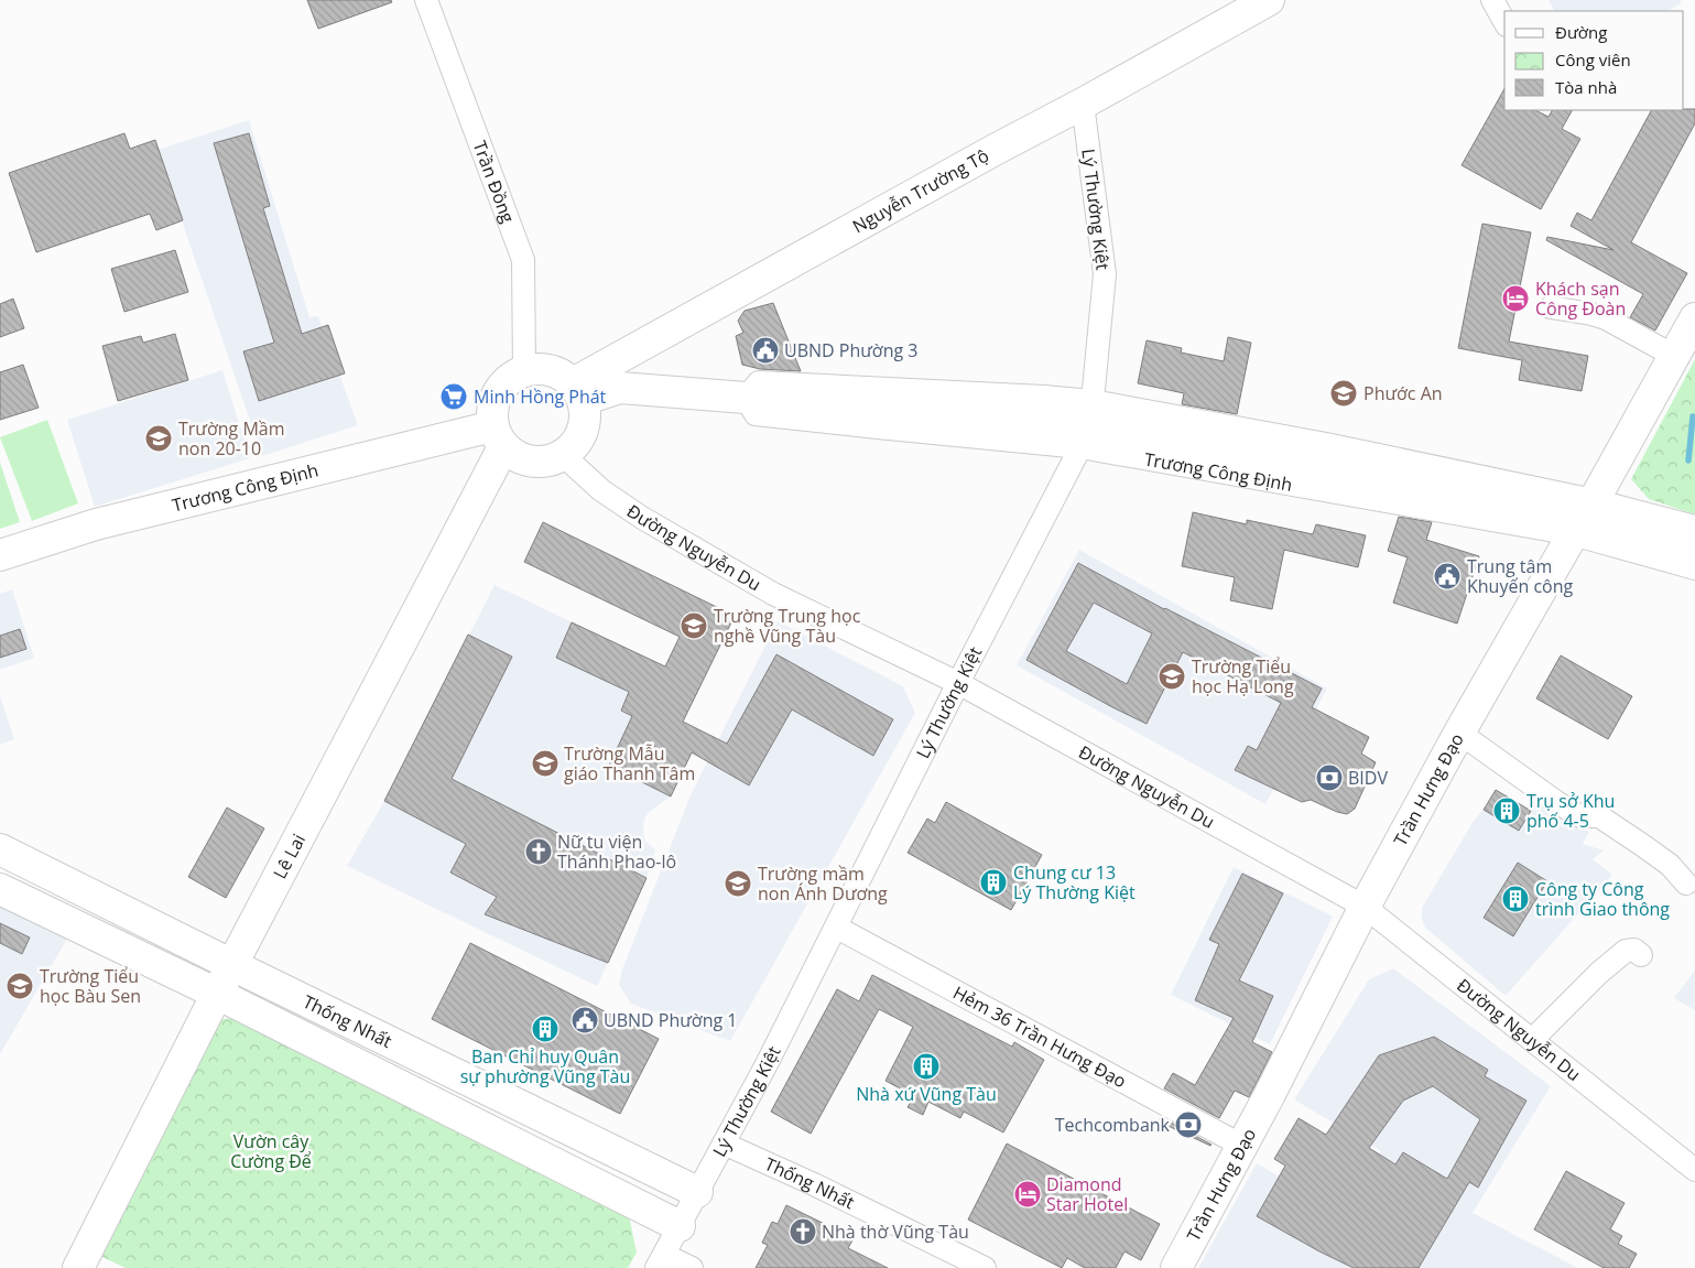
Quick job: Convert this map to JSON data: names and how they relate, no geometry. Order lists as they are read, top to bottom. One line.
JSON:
{"streets":{"main road":["Nguyễn Trường Tộ","Trương Công Định","Trần Hưng Đạo","Lê Lai","Thống Nhất"],"street":["Trần Đồng","Lý Thường Kiệt","Đường Nguyễn Du","Hẻm 36 Trần Hưng Đạo"]},"crossings":[["Trần Đồng","Nguyễn Trường Tộ"],["Trần Đồng","Trương Công Định"],["Trần Đồng","Đường Nguyễn Du"],["Trần Đồng","Lê Lai"],["Nguyễn Trường Tộ","Lý Thường Kiệt"],["Nguyễn Trường Tộ","Trương Công Định"],["Nguyễn Trường Tộ","Đường Nguyễn Du"],["Nguyễn Trường Tộ","Lê Lai"],["Lý Thường Kiệt","Trương Công Định"],["Lý Thường Kiệt","Đường Nguyễn Du"],["Lý Thường Kiệt","Thống Nhất"],["Lý Thường Kiệt","Hẻm 36 Trần Hưng Đạo"],["Trương Công Định","Đường Nguyễn Du"],["Trương Công Định","Trần Hưng Đạo"],["Trương Công Định","Lê Lai"],["Đường Nguyễn Du","Trần Hưng Đạo"],["Đường Nguyễn Du","Lê Lai"],["Trần Hưng Đạo","Hẻm 36 Trần Hưng Đạo"],["Lê Lai","Thống Nhất"]],"parks":["Vườn cây Cường Để"],"places":{"hotel":["Khách sạn Công Đoàn","Diamond Star Hotel"],"public building":["UBND Phường 3","Trung tâm Khuyến công","UBND Phường 1"],"school or university":["Phước An","Trường Mầm non 20-10","Trường Trung học nghề Vũng Tàu","Trường Tiểu học Hạ Long","Trường Mẫu giáo Thanh Tâm","Trường mầm non Ánh Dương","Trường Tiểu học Bàu Sen"],"supermarket":["Minh Hồng Phát"],"bank":["BIDV","Techcombank"],"building":["Trụ sở Khu phố 4-5","Chung cư 13 Lý Thường Kiệt","Công ty Công trình Giao thông","Ban Chỉ huy Quân sự phường Vũng Tàu","Nhà xứ Vũng Tàu"],"church":["Nữ tu viện Thánh Phao-lô","Nhà thờ Vũng Tàu"]},"legend":["Đường","Công viên","Tòa nhà"]}
